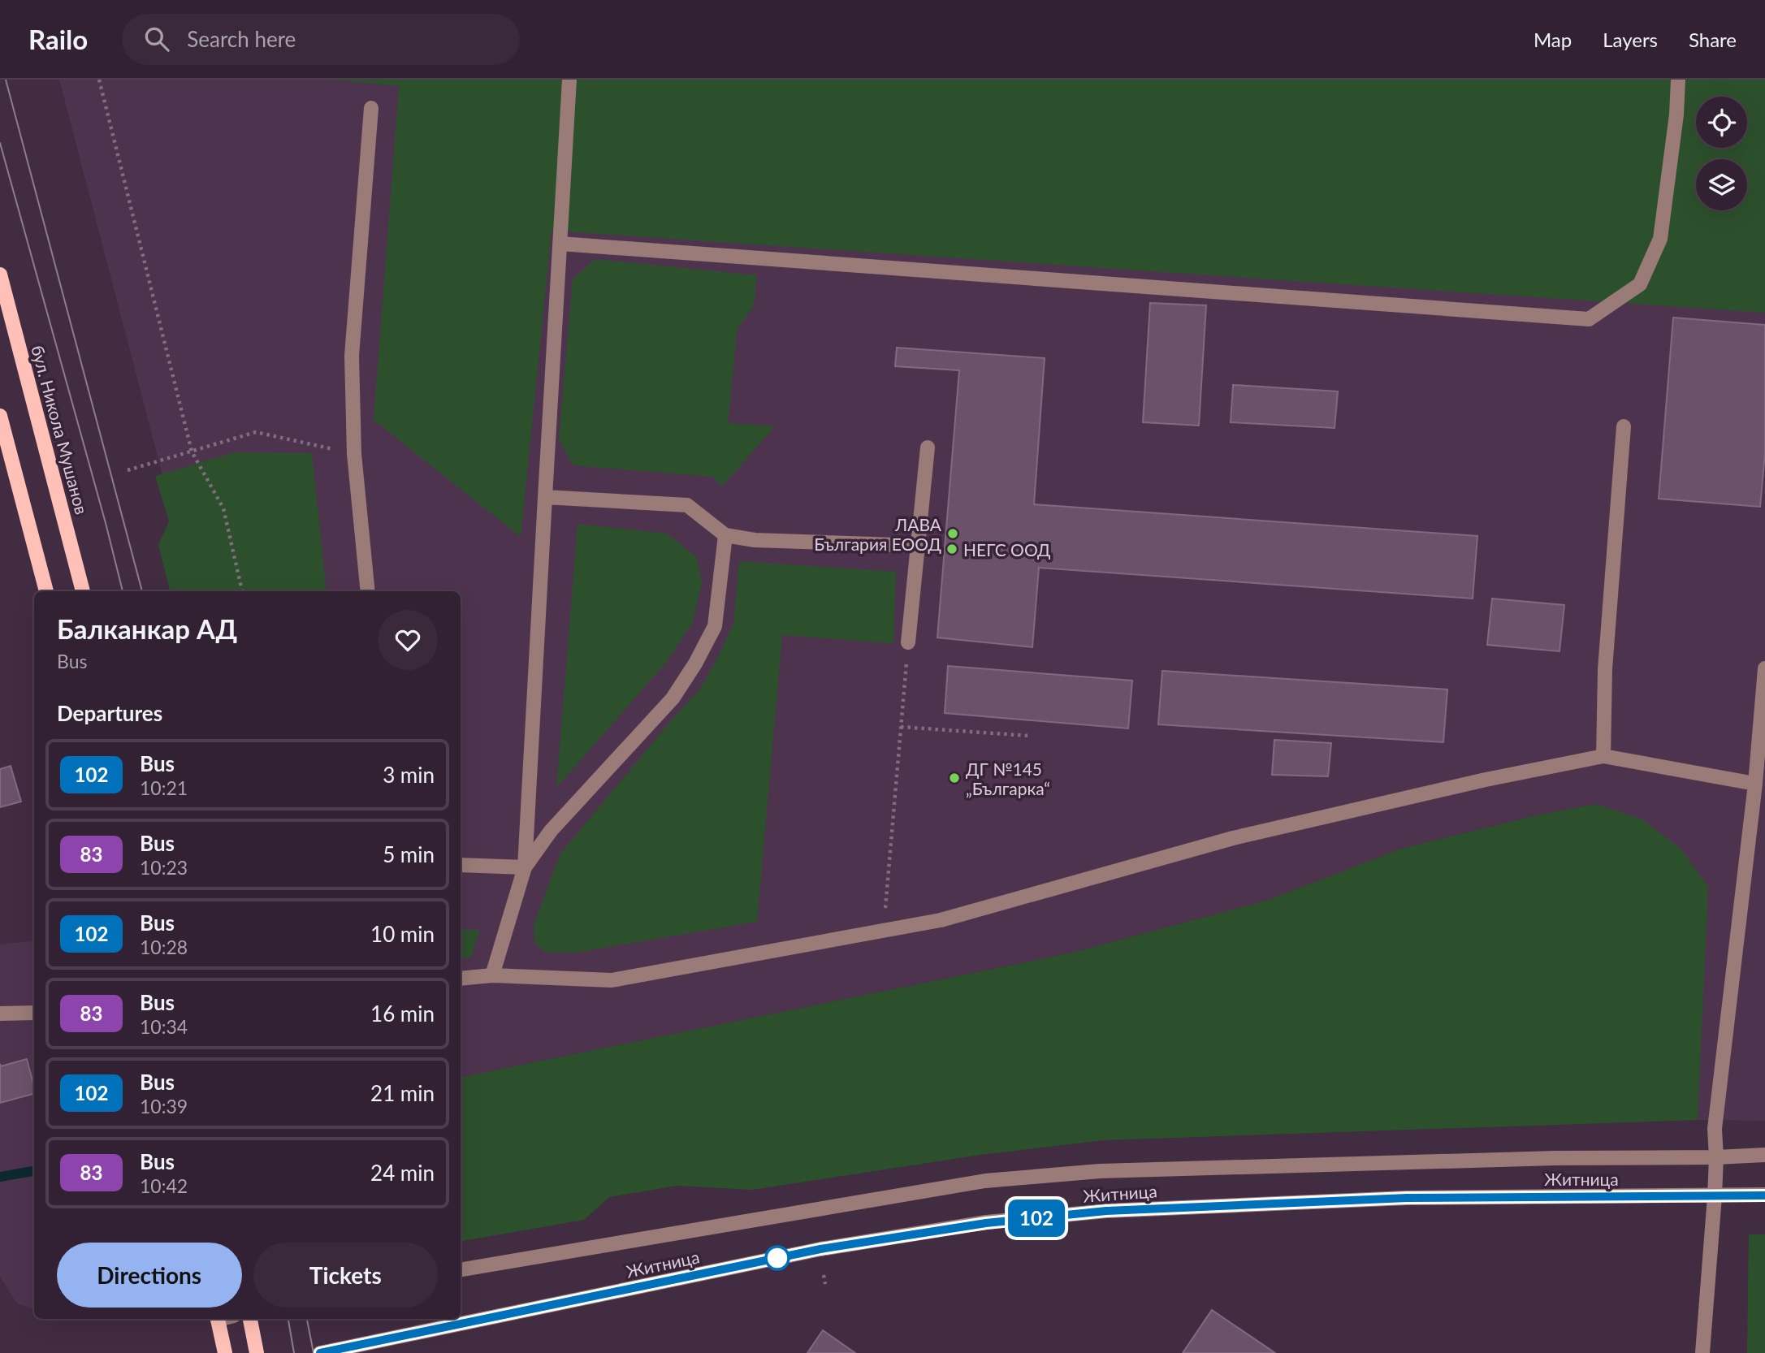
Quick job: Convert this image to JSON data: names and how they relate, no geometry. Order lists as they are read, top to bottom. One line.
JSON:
{"streets":{"main road":["бул. Никола Мушанов"],"street":["Житница"]},"places":["ЛАВА България ЕООД","НЕГС ООД","ДГ №145 „Българка“"],"lines":["bus line 102"],"page":{"header":"Railo","search":"Search here","nav":["Map","Layers","Share"],"on_map":"102","heading":[["Балканкар АД","Bus"],"Departures"],"list":[{"mark":"102","name":"Bus","note":"10:21","value":"3 min"},{"mark":"83","name":"Bus","note":"10:23","value":"5 min"},{"mark":"102","name":"Bus","note":"10:28","value":"10 min"},{"mark":"83","name":"Bus","note":"10:34","value":"16 min"},{"mark":"102","name":"Bus","note":"10:39","value":"21 min"},{"mark":"83","name":"Bus","note":"10:42","value":"24 min"}],"buttons":["Directions","Tickets"]}}
